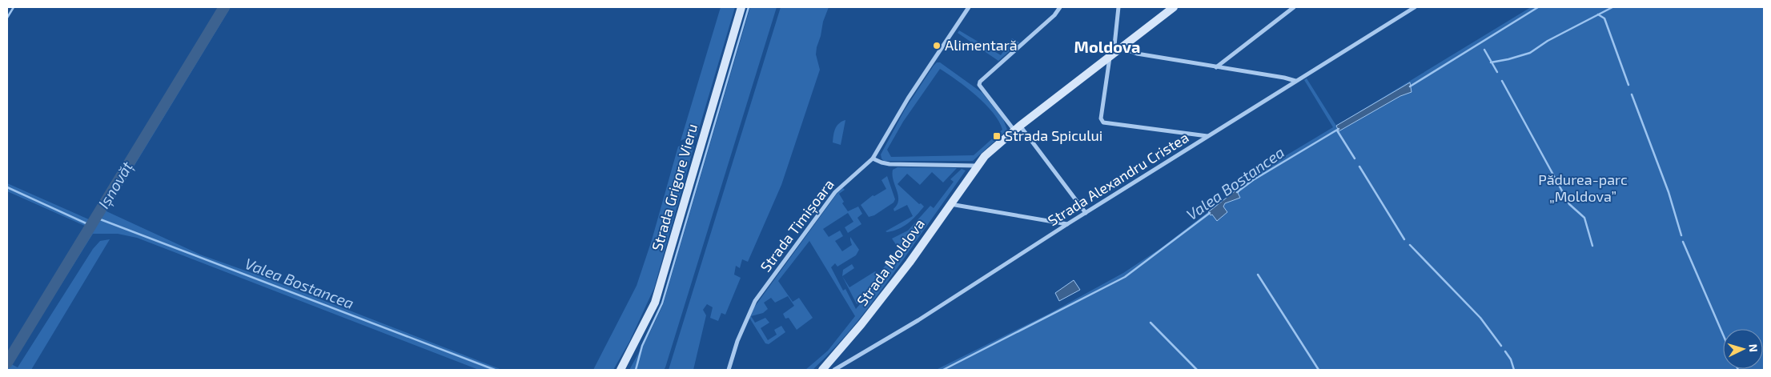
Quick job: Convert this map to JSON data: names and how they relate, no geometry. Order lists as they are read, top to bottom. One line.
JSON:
{"streets":{"street":["Strada Alexandru Cristea","Strada Grigore Vieru","Strada Timișoara","Strada Moldova"]},"districts":["Moldova"],"water":["Valea Bostancea","Ișnovăț"],"parks":["Pădurea-parc „Moldova”"],"places":{"other":["Alimentară"],"transit":["Strada Spicului"]},"north":"right"}
